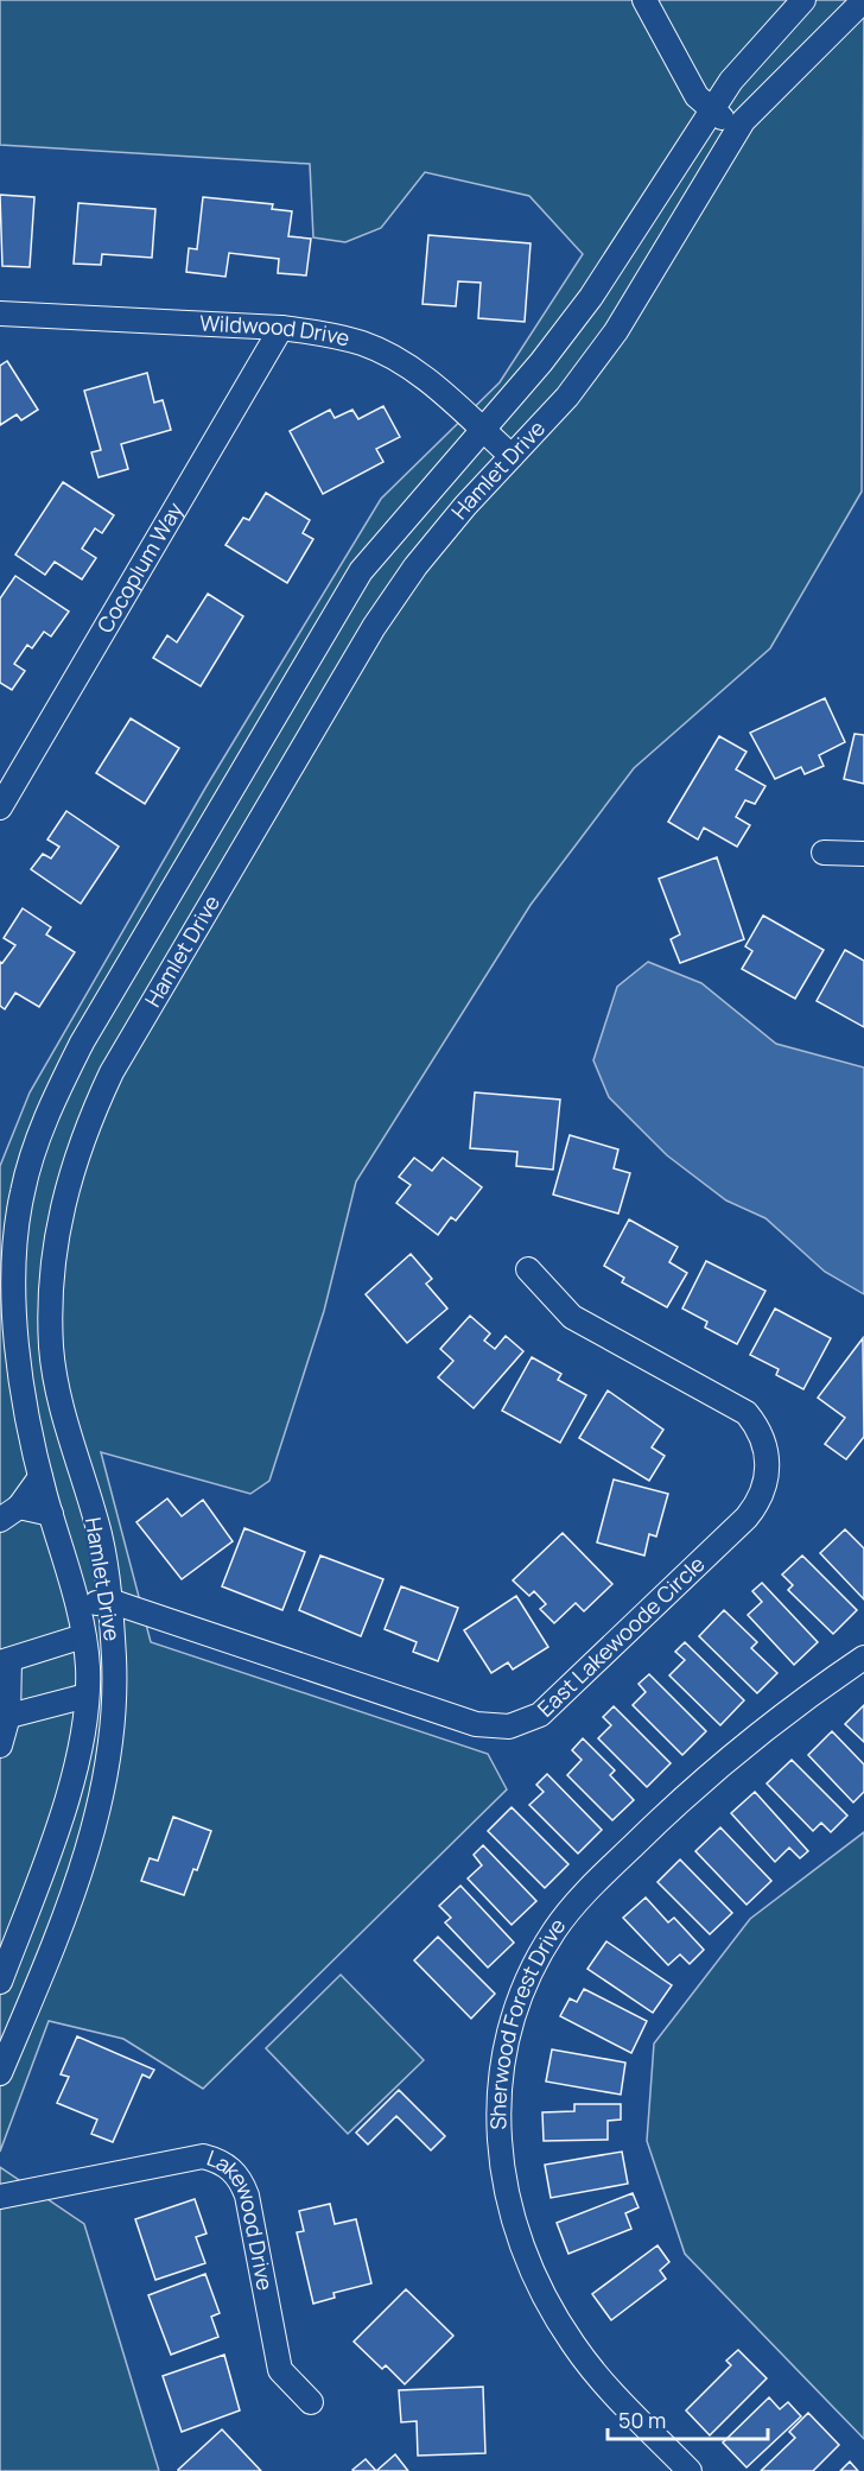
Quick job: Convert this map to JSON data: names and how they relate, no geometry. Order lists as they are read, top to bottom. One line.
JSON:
{"streets":{"street":["Wildwood Drive","Hamlet Drive","Cocoplum Way","East Lakewoode Circle","Sherwood Forest Drive","Lakewood Drive"]},"crossings":[["Wildwood Drive","Hamlet Drive"],["Wildwood Drive","Cocoplum Way"],["Hamlet Drive","East Lakewoode Circle"]],"scale_bar":"50 m"}
